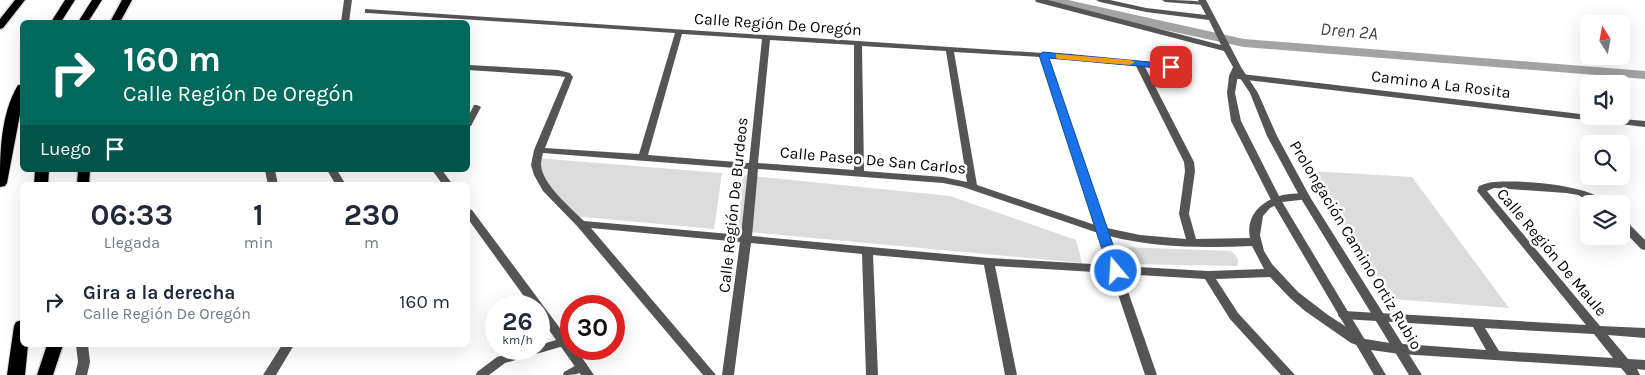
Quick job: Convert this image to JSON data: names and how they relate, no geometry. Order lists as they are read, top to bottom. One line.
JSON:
{"streets":{"street":["Calle Región De Oregón","Camino A La Rosita","Calle Paseo De San Carlos","Calle Región De Burdeos","Prolongación Camino Ortiz Rubio","Calle Región De Maule"]},"crossings":[["Calle Región De Oregón","Calle Región De Burdeos"],["Camino A La Rosita","Prolongación Camino Ortiz Rubio"],["Calle Paseo De San Carlos","Calle Región De Burdeos"]],"water":["Dren 2A"],"north":"top","page":{"turn":["160 m","Calle Región De Oregón"],"then":"Luego","eta":["06:33","Llegada","1","min","230","m"],"list":[{"name":"Gira a la derecha","note":"Calle Región De Oregón","value":"160 m"}],"speed":"26 km/h","limit":"30"}}
